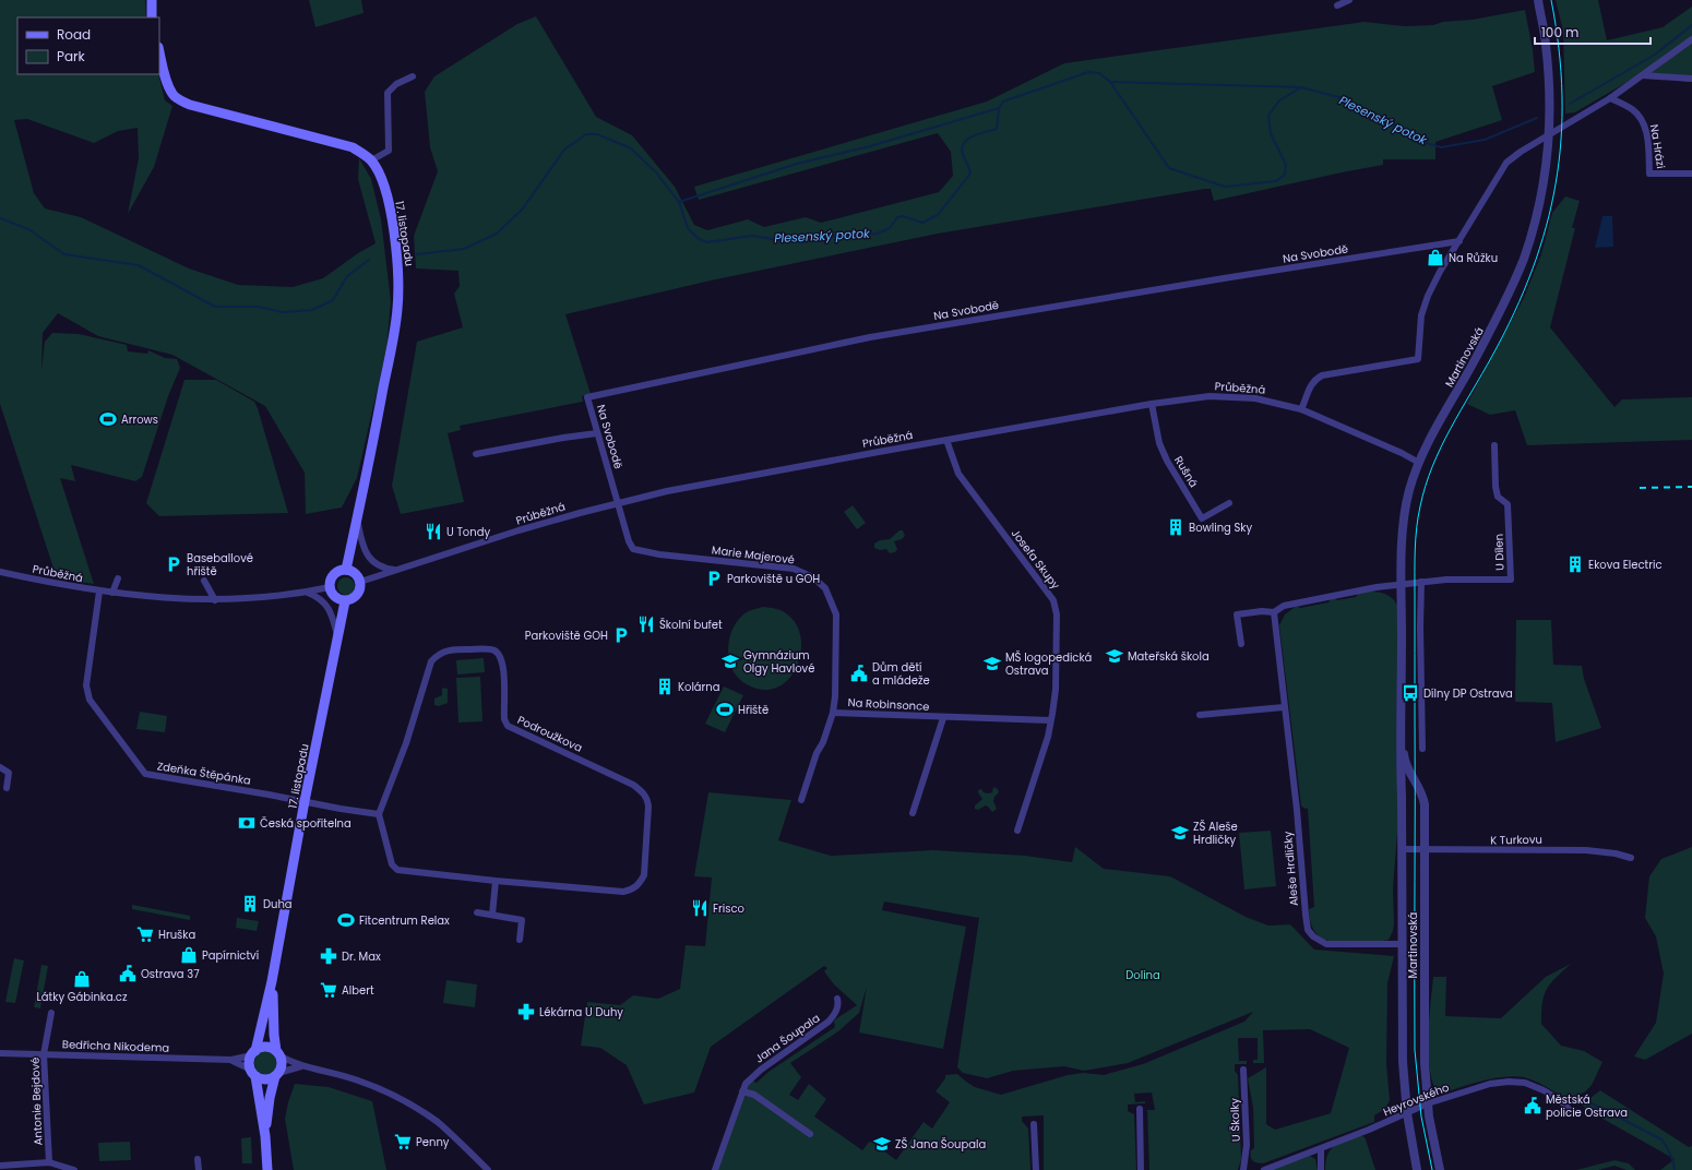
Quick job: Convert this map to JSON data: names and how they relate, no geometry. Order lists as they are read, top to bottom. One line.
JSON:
{"streets":{"main road":["17. listopadu"],"street":["Na Hrázi","Na Svobodě","Martinovská","Průběžná","Rušná","U Dílen","Marie Majerové","Josefa Skupy","Na Robinsonce","Podroužkova","Zdeňka Štěpánka","K Turkovu","Aleše Hrdličky","Jana Šoupala","Bedřicha Nikodema","Heyrovského","Antonie Bejdové","U Školky"]},"crossings":[["17. listopadu","Průběžná"],["17. listopadu","Zdeňka Štěpánka"],["17. listopadu","Bedřicha Nikodema"],["Na Svobodě","Průběžná"],["Na Svobodě","Marie Majerové"],["Martinovská","Průběžná"],["Martinovská","U Dílen"],["Martinovská","K Turkovu"],["Martinovská","Aleše Hrdličky"],["Martinovská","Heyrovského"],["Průběžná","Rušná"],["Průběžná","Marie Majerové"],["Průběžná","Josefa Skupy"],["Průběžná","Zdeňka Štěpánka"],["Marie Majerové","Na Robinsonce"],["Josefa Skupy","Na Robinsonce"],["Bedřicha Nikodema","Antonie Bejdové"]],"water":["Plesenský potok"],"parks":["Dolina"],"places":{"shop":["Na Růžku","Papírnictví","Látky Gábinka.cz"],"sports":["Arrows","Hřiště","Fitcentrum Relax"],"building":["Bowling Sky","Ekova Electric","Kolárna","Duha"],"restaurant":["U Tondy","Školní bufet","Frisco"],"parking":["Baseballové hřiště","Parkoviště u GOH","Parkoviště GOH"],"school or university":["Mateřská škola","Gymnázium Olgy Havlové","MŠ logopedická Ostrava","ZŠ Aleše Hrdličky","ZŠ Jana Šoupala"],"public building":["Dům dětí a mládeže","Ostrava 37","Městská policie Ostrava"],"bus stop":["Dílny DP Ostrava"],"bank":["Česká spořitelna"],"supermarket":["Hruška","Albert","Penny"],"pharmacy":["Dr. Max","Lékárna U Duhy"]},"legend":["Road","Park"],"scale_bar":"100 m"}
